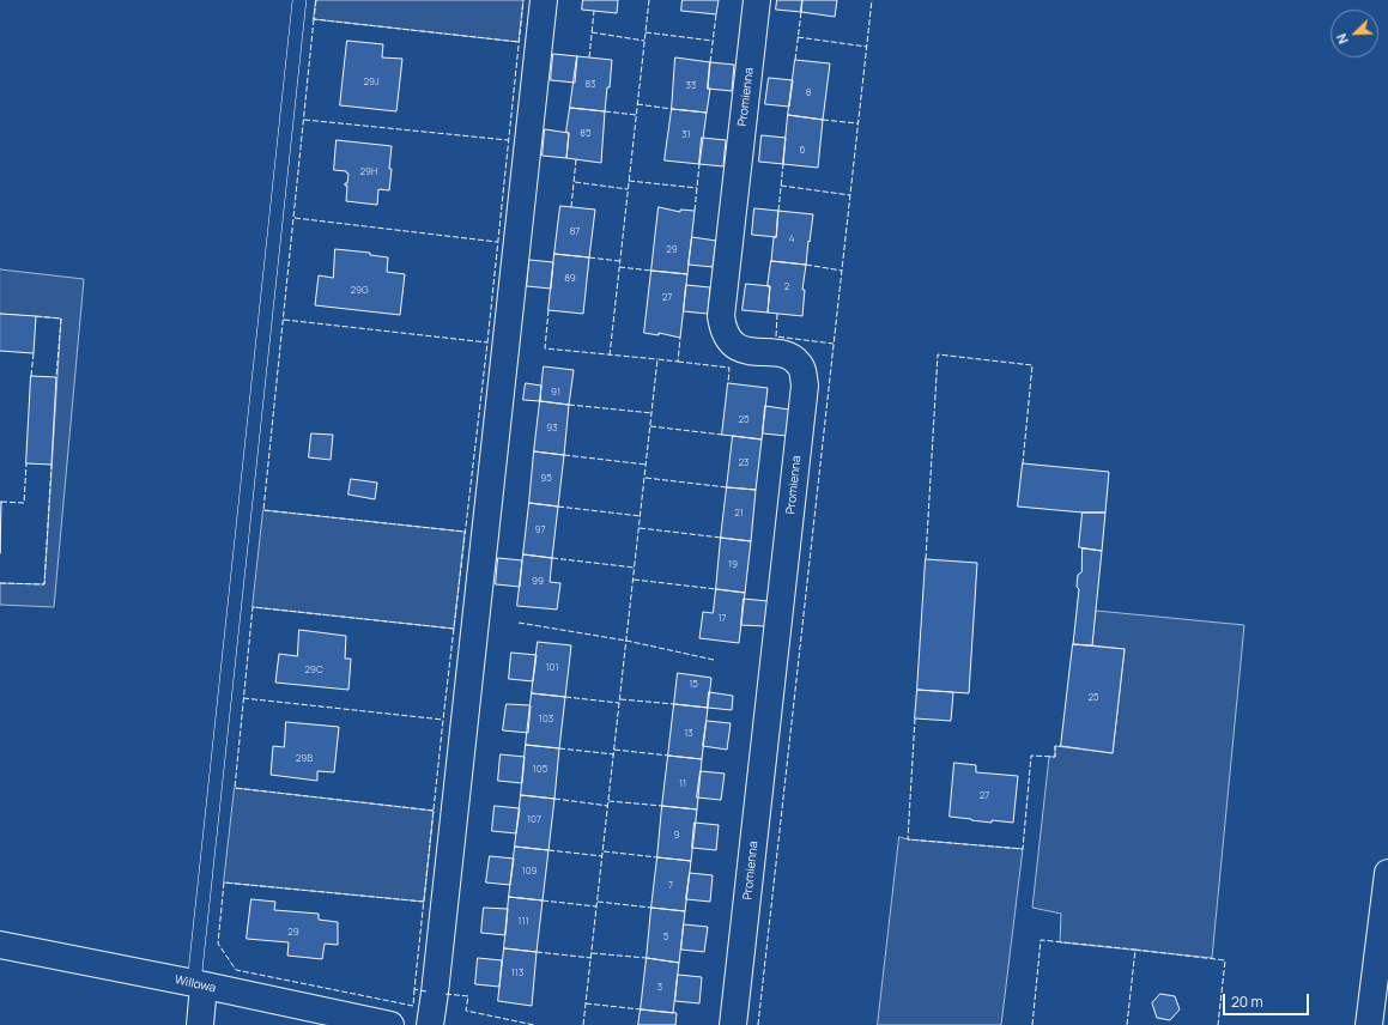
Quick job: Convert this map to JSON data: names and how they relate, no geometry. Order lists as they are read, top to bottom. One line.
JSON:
{"streets":{"street":["Promienna","Willowa"]},"house_numbers":["29J","83","33","8","85","31","6","29H","87","4","29","89","2","29G","27","91","25","93","23","95","21","97","19","99","17","101","29C","15","25","103","13","29B","105","11","27","107","9","109","7","111","29","5","113","3"],"scale_bar":"20 m","north":"bottom left"}
